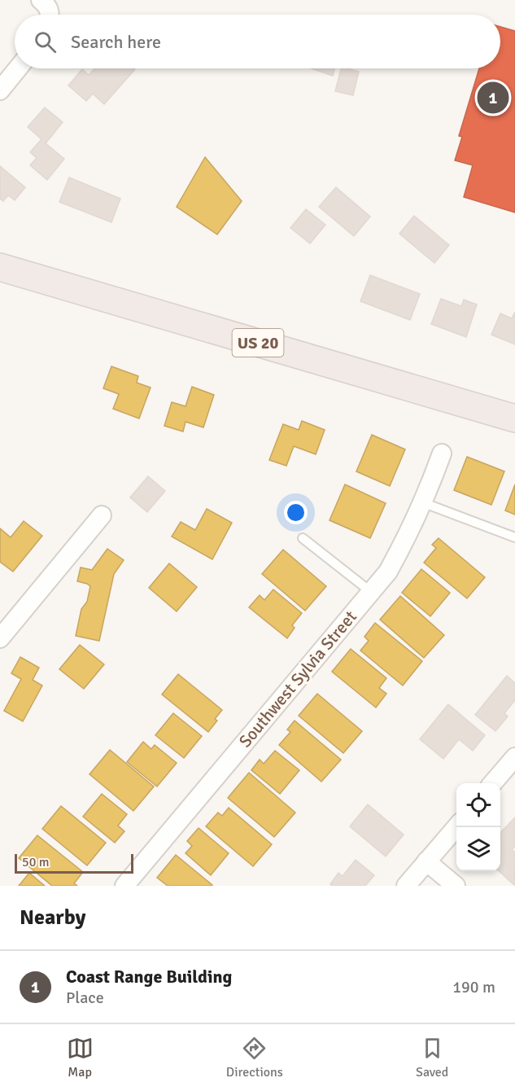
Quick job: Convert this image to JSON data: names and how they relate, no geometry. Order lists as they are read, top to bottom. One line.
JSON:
{"streets":{"highway":["US 20"],"street":["Southwest Sylvia Street"]},"scale_bar":"50 m","page":{"search":"Search here","pins":"1","scale":"50 m","heading":"Nearby","list":[{"mark":"1","name":"Coast Range Building","note":"Place","value":"190 m"}],"nav":["Map","Directions","Saved"]}}
